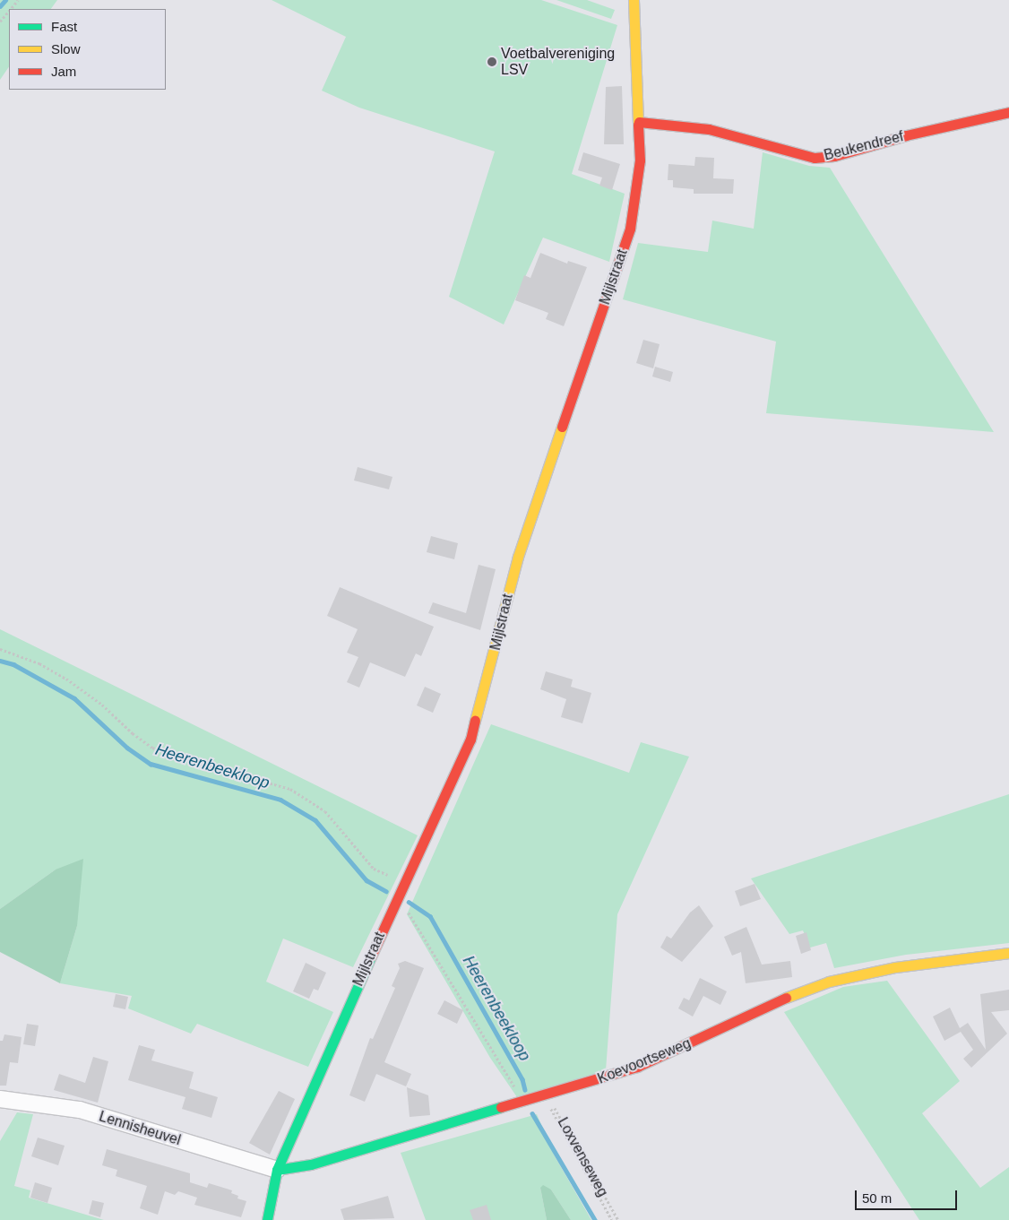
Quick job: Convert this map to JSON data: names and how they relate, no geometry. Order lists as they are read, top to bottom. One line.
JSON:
{"streets":{"street":["Beukendreef","Mijlstraat","Koevoortseweg","Lennisheuvel"],"path":["Loxvenseweg"]},"crossings":[["Beukendreef","Mijlstraat"],["Mijlstraat","Koevoortseweg"],["Mijlstraat","Lennisheuvel"],["Koevoortseweg","Lennisheuvel"],["Koevoortseweg","Loxvenseweg"]],"water":["Heerenbeekloop"],"places":["Voetbalvereniging LSV"],"legend":["Fast","Slow","Jam"],"scale_bar":"50 m"}
